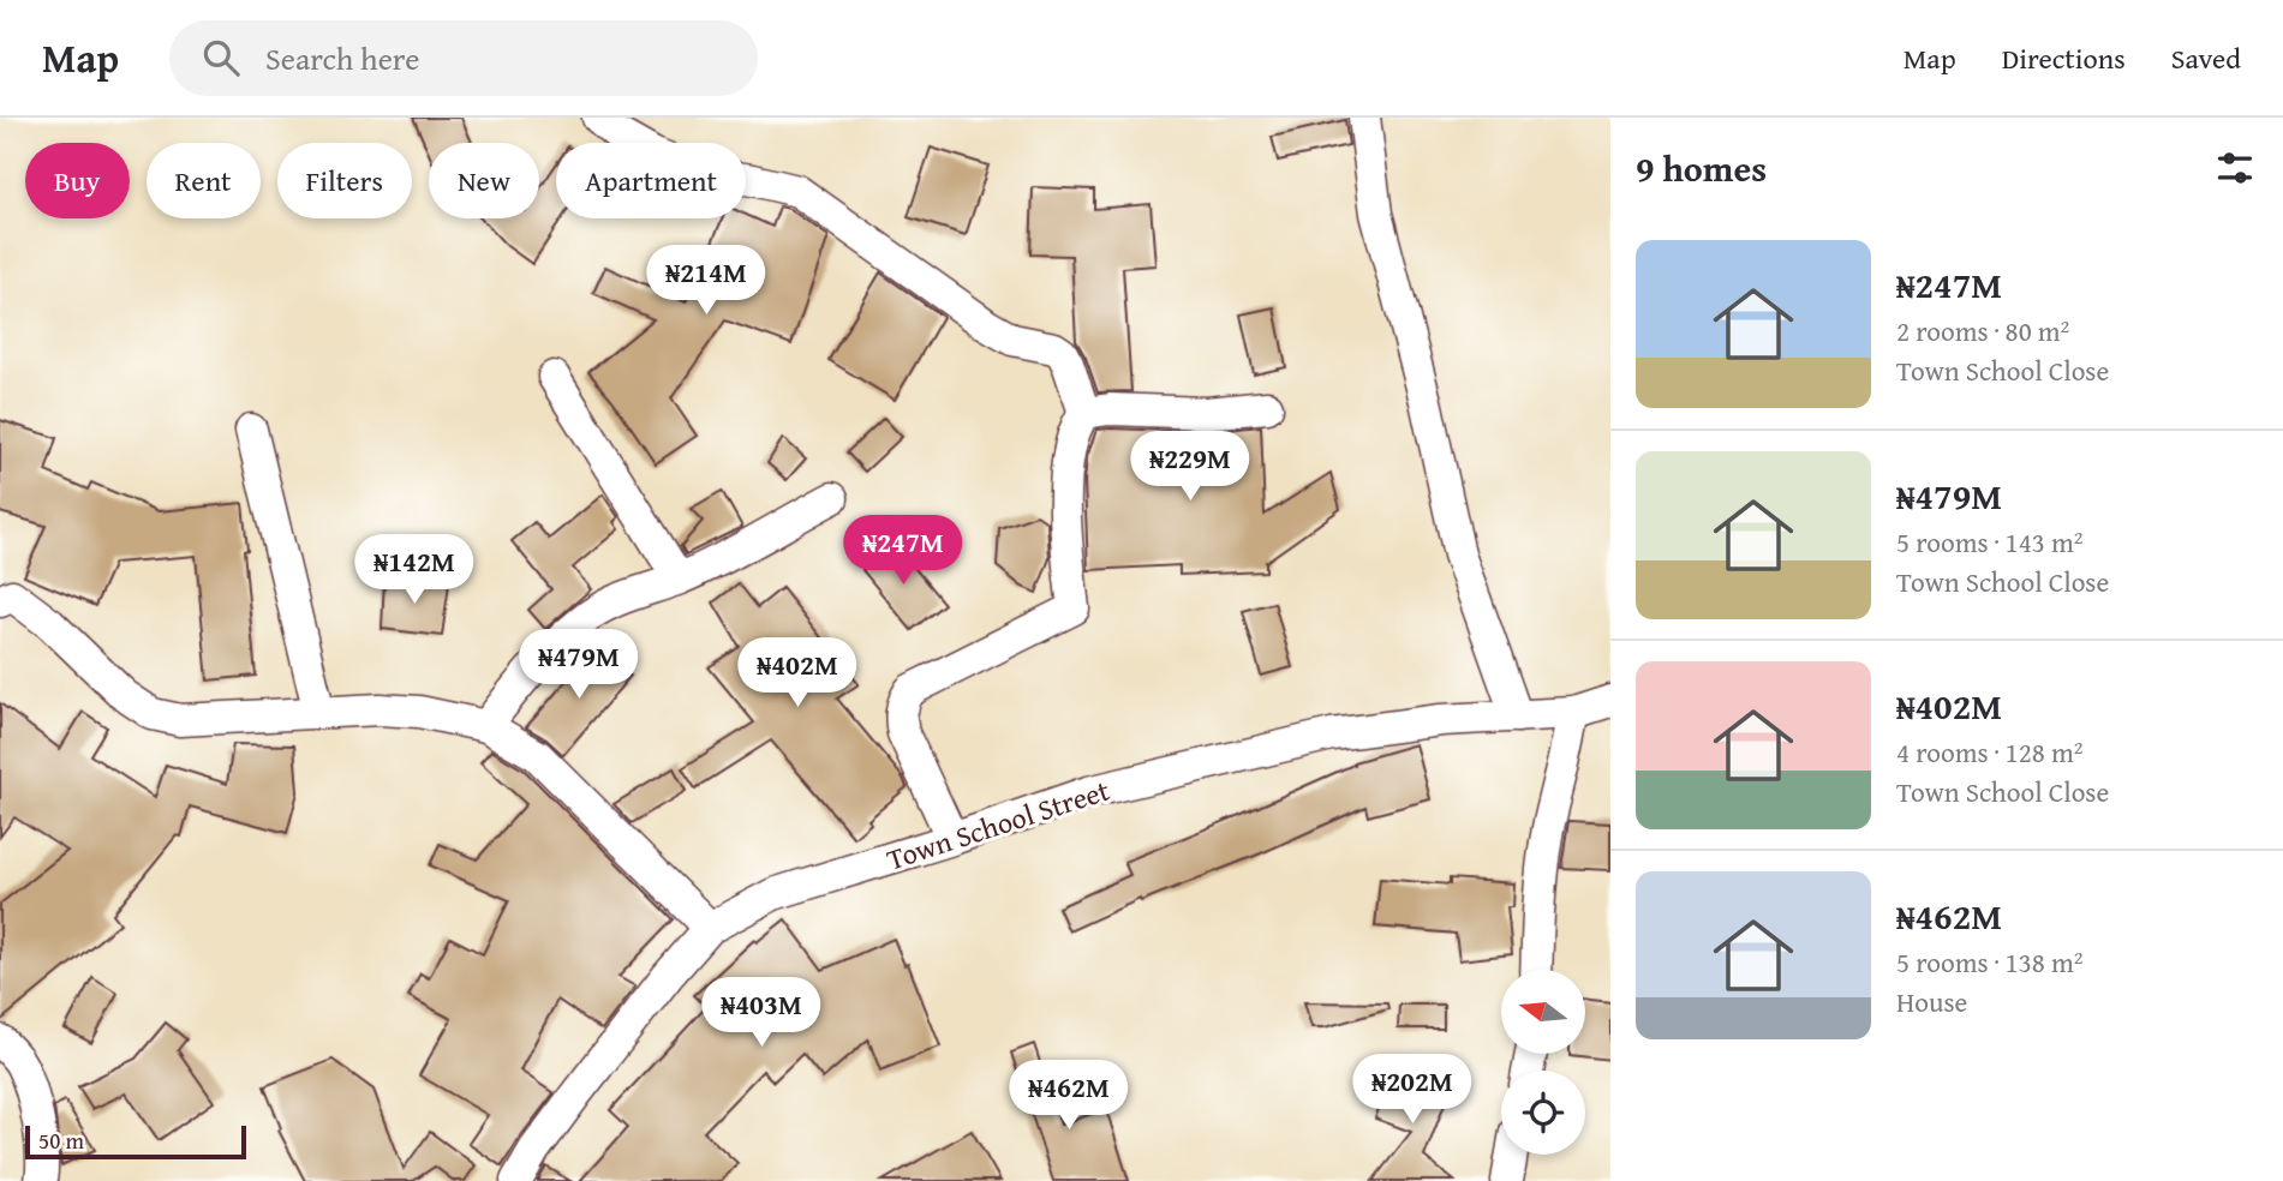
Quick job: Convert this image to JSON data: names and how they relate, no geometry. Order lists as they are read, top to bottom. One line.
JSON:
{"streets":{"street":["Town School Street"]},"scale_bar":"50 m","north":"left","page":{"header":"Map","search":"Search here","nav":["Map","Directions","Saved"],"heading":"9 homes","chip":["Buy","Rent","Filters","New","Apartment"],"list":[{"name":"₦247M","note":"2 rooms · 80 m² · Town School Close"},{"name":"₦479M","note":"5 rooms · 143 m² · Town School Close"},{"name":"₦402M","note":"4 rooms · 128 m² · Town School Close"},{"name":"₦462M","note":"5 rooms · 138 m² · House"}],"price":["₦214M","₦229M","₦247M","₦142M","₦479M","₦402M","₦403M","₦202M","₦462M"],"scale":"50 m"}}
